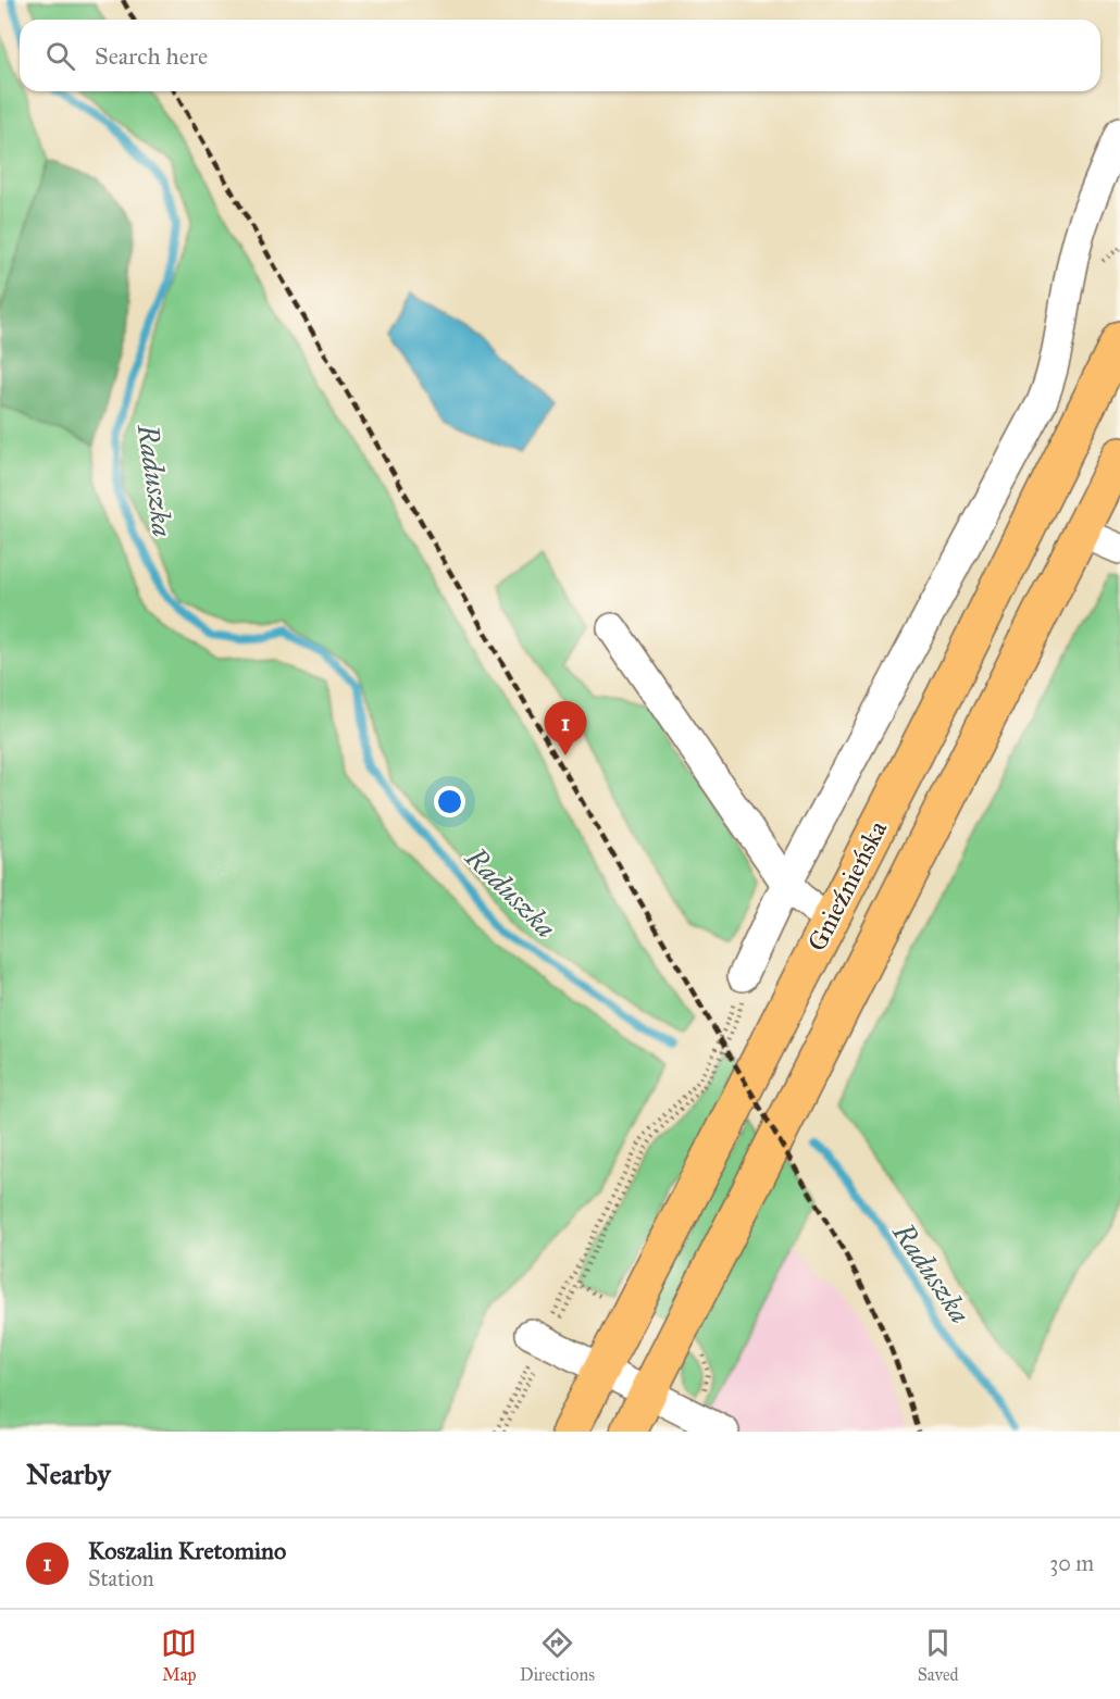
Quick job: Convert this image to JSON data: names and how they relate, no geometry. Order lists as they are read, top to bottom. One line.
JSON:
{"streets":{"main road":["Gnieźnieńska"]},"water":["Raduszka"],"page":{"search":"Search here","pins":"1","heading":"Nearby","list":[{"mark":"1","name":"Koszalin Kretomino","note":"Station","value":"30 m"}],"nav":["Map","Directions","Saved"]}}
